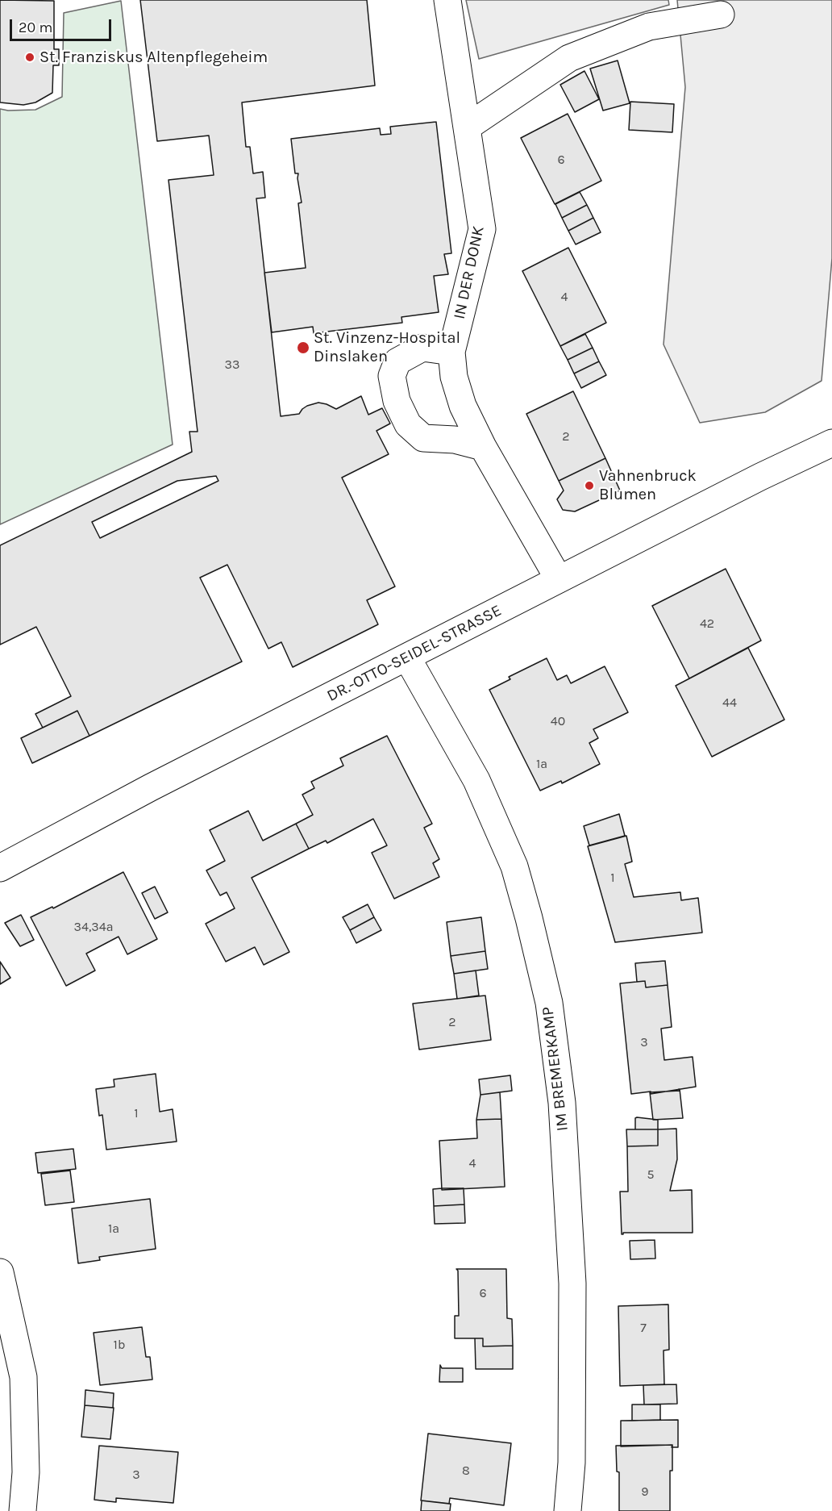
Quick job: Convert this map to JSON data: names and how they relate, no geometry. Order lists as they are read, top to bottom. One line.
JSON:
{"streets":{"street":["IN DER DONK","DR.-OTTO-SEIDEL-STRASSE","IM BREMERKAMP"]},"crossings":[["IN DER DONK","DR.-OTTO-SEIDEL-STRASSE"],["DR.-OTTO-SEIDEL-STRASSE","IM BREMERKAMP"]],"places":["St. Franziskus Altenpflegeheim","St. Vinzenz-Hospital Dinslaken","Vahnenbruck Blumen"],"house_numbers":["6","4","33","2","42","44","40","1a","1","34,34a","2","3","1","4","5","1a","6","7","1b","8","3","9"],"scale_bar":"20 m"}
